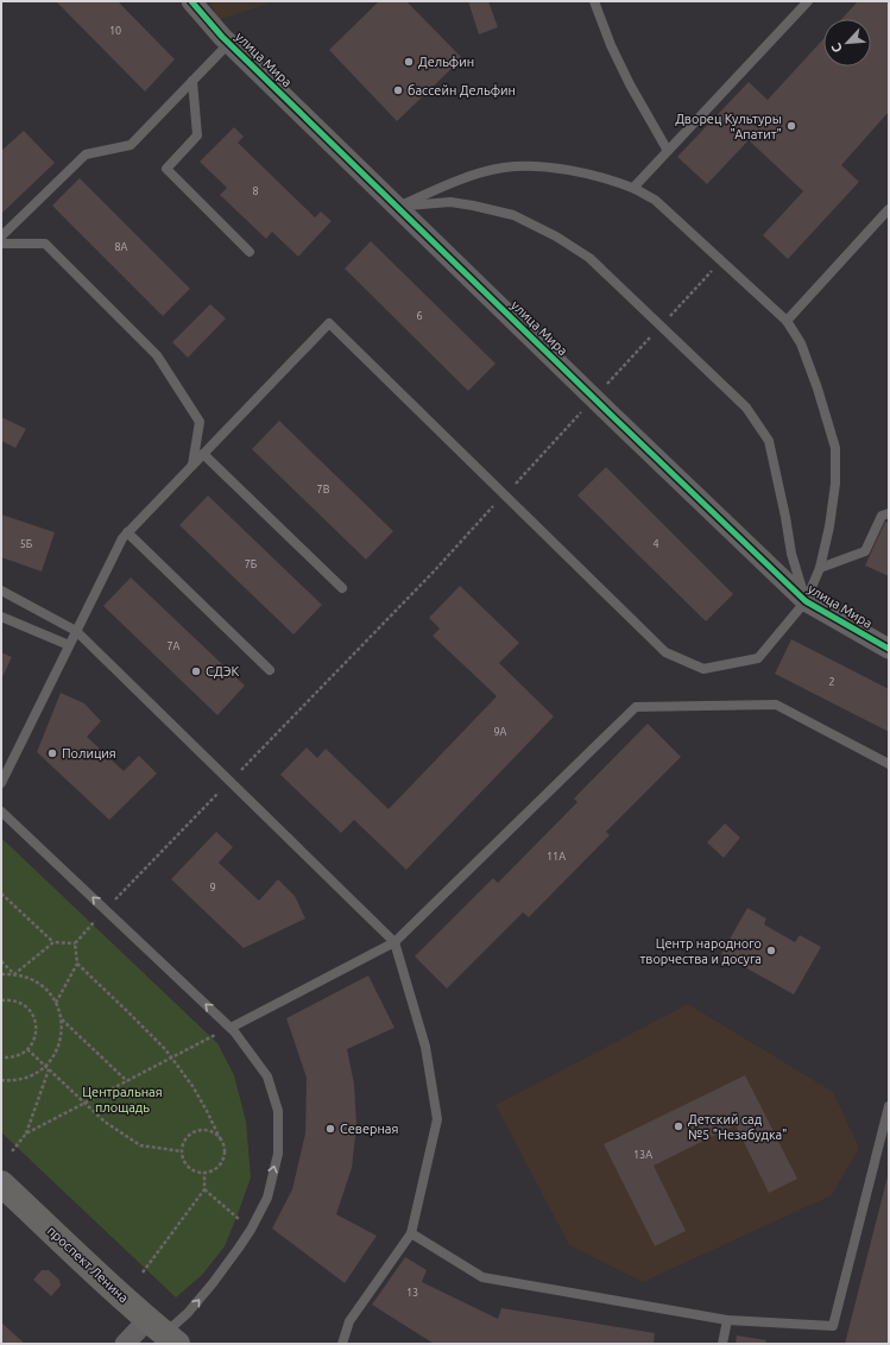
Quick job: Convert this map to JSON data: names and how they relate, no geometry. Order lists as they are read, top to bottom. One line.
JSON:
{"streets":{"main road":["проспект Ленина"],"street":["улица Мира"]},"parks":["Центральная площадь"],"places":["Дельфин","бассейн Дельфин","Дворец Культуры \"Апатит\"","СДЭК","Полиция","Центр народного творчества и досуга","Детский сад №5 \"Незабудка\"","Северная"],"house_numbers":["10","8","8А","6","7В","5Б","4","7Б","7А","2","9А","11А","9","13А","13"],"north":"bottom left"}
